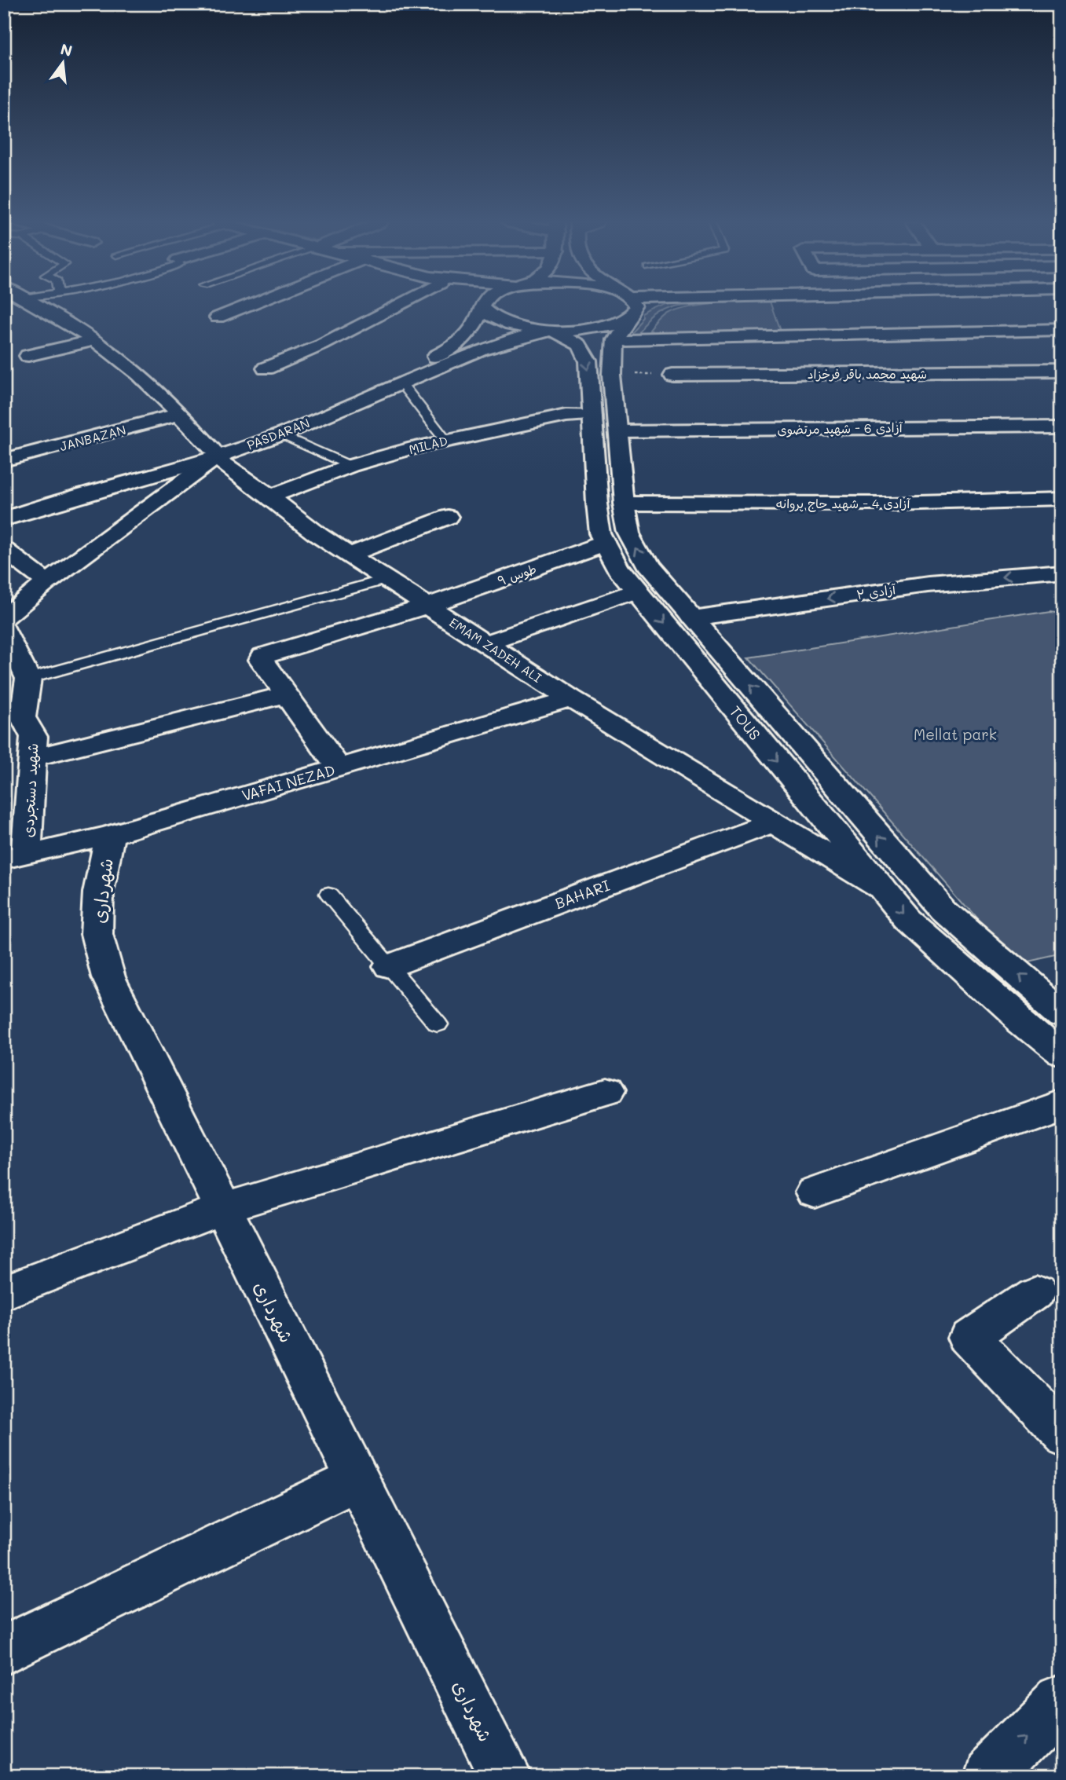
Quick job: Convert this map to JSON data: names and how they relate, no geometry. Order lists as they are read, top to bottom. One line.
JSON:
{"streets":{"street":["شهید محمد باقر فرخزاد","آزادی 6 - شهید مرتضوی","PASDARAN","JANBAZAN","MILAD","آزادی 4 - شهید حاج پروانه","طوس ۹","آزادی ۲","EMAM ZADEH ALI","TOUS","VAFAI NEZAD","شهید دستجردی","شهرداری","BAHARI"]},"crossings":[["آزادی 6 - شهید مرتضوی","TOUS"],["PASDARAN","EMAM ZADEH ALI"],["PASDARAN","TOUS"],["JANBAZAN","EMAM ZADEH ALI"],["MILAD","EMAM ZADEH ALI"],["MILAD","TOUS"],["آزادی 4 - شهید حاج پروانه","TOUS"],["طوس ۹","EMAM ZADEH ALI"],["طوس ۹","TOUS"],["آزادی ۲","TOUS"],["EMAM ZADEH ALI","TOUS"],["EMAM ZADEH ALI","VAFAI NEZAD"],["EMAM ZADEH ALI","BAHARI"],["VAFAI NEZAD","شهید دستجردی"],["VAFAI NEZAD","شهرداری"]],"parks":["Mellat park"],"north":"top"}
